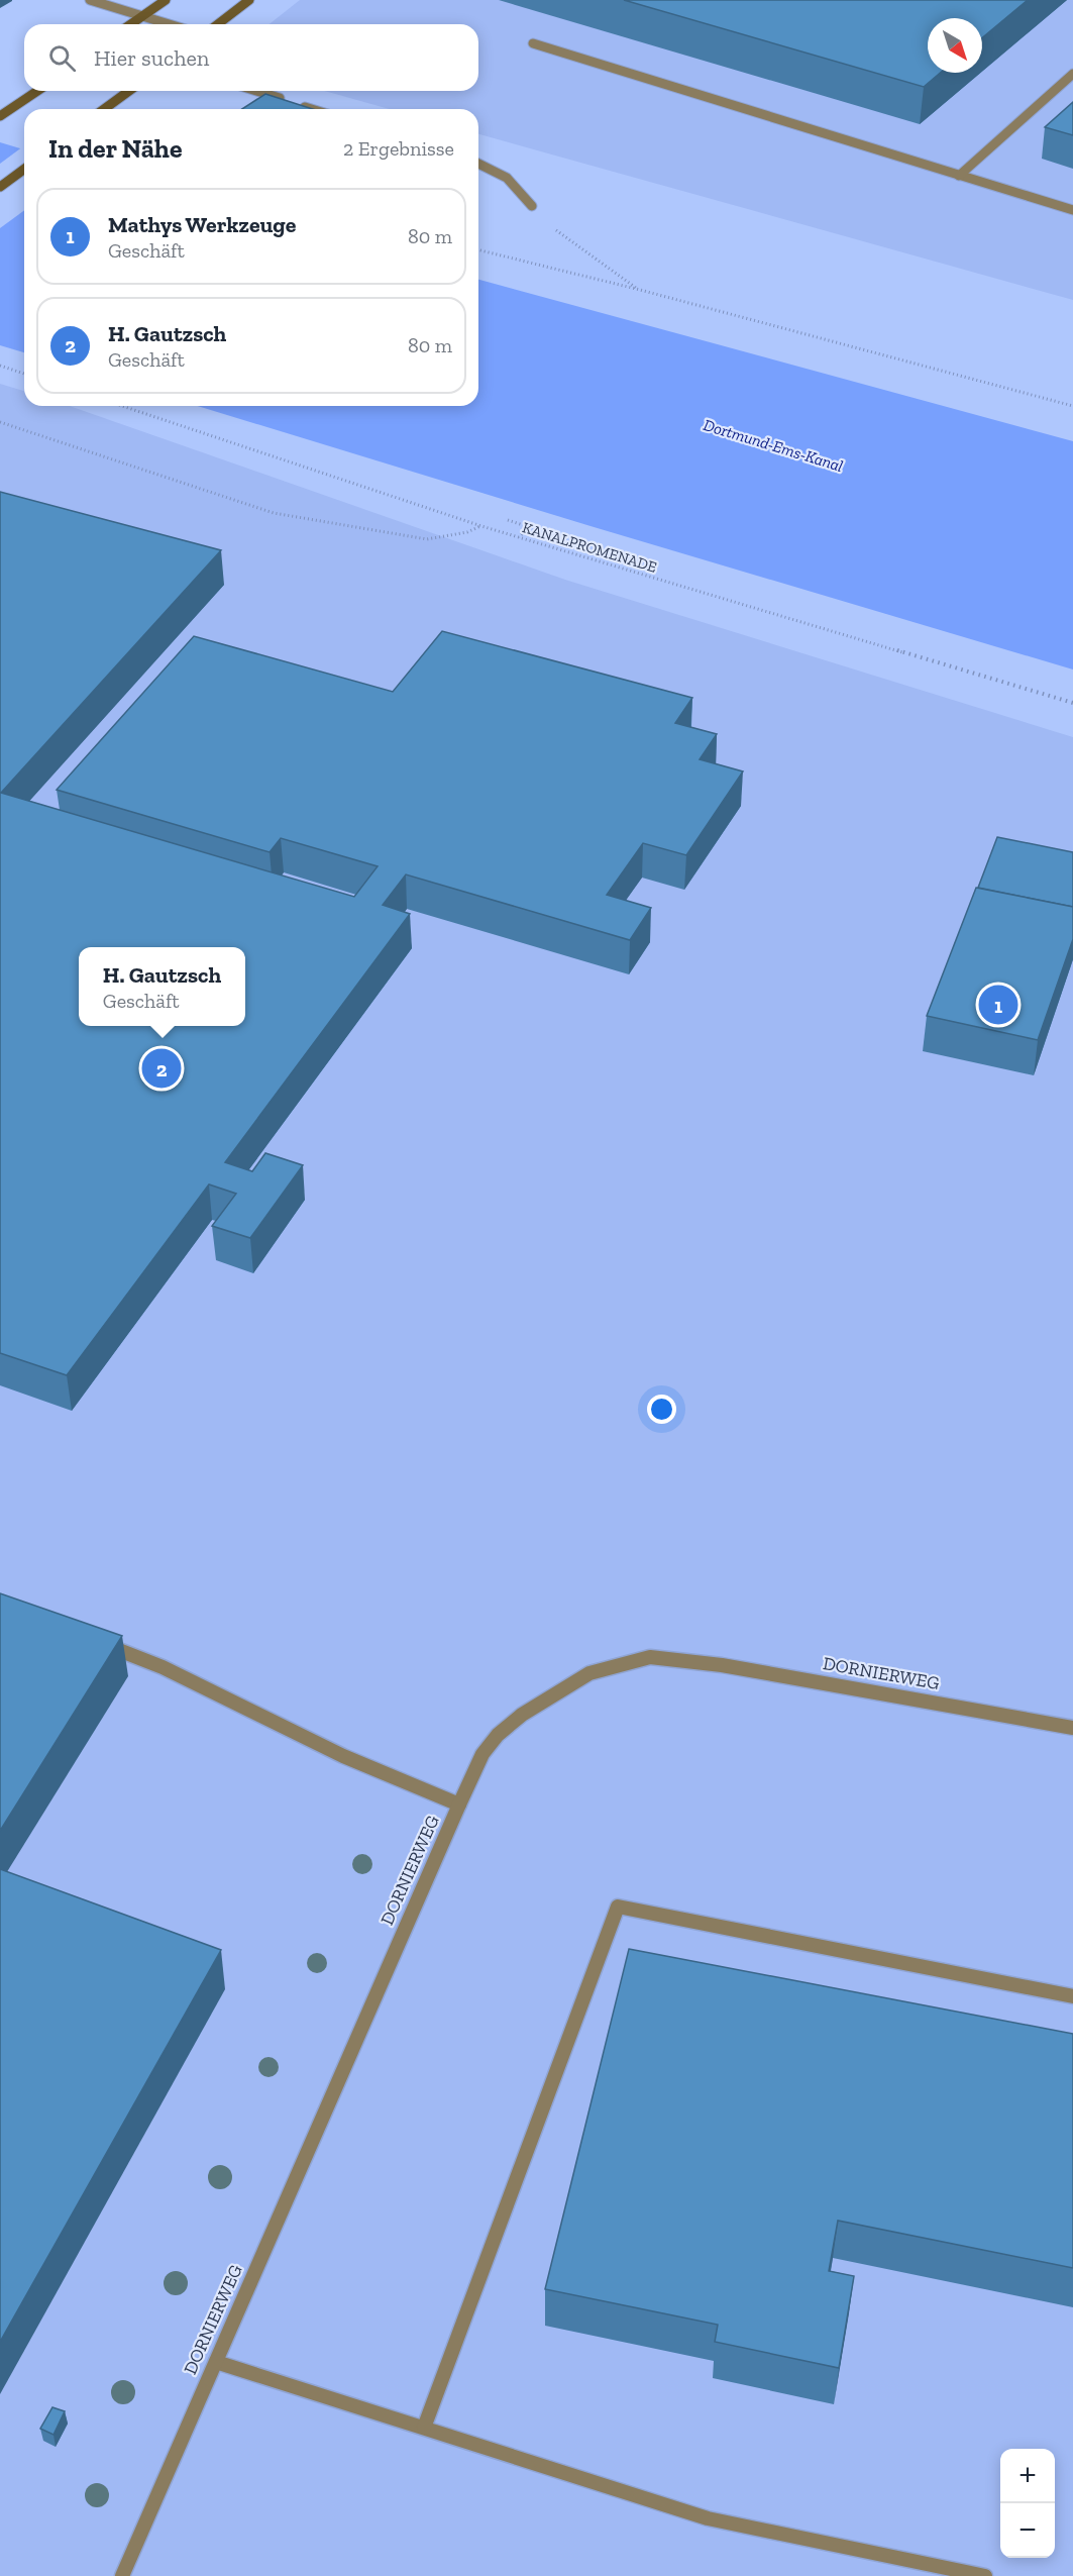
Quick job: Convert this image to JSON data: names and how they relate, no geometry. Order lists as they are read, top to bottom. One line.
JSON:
{"streets":{"street":["DORNIERWEG"],"path":["KANALPROMENADE"]},"water":["Dortmund-Ems-Kanal"],"north":"bottom right","page":{"search":"Hier suchen","heading":["In der Nähe","2 Ergebnisse"],"list":[{"mark":"1","name":"Mathys Werkzeuge","note":"Geschäft","value":"80 m"},{"mark":"2","name":"H. Gautzsch","note":"Geschäft","value":"80 m"}],"popup":["H. Gautzsch","Geschäft"],"pins":["1","2"],"map_buttons":["+","−"]}}
